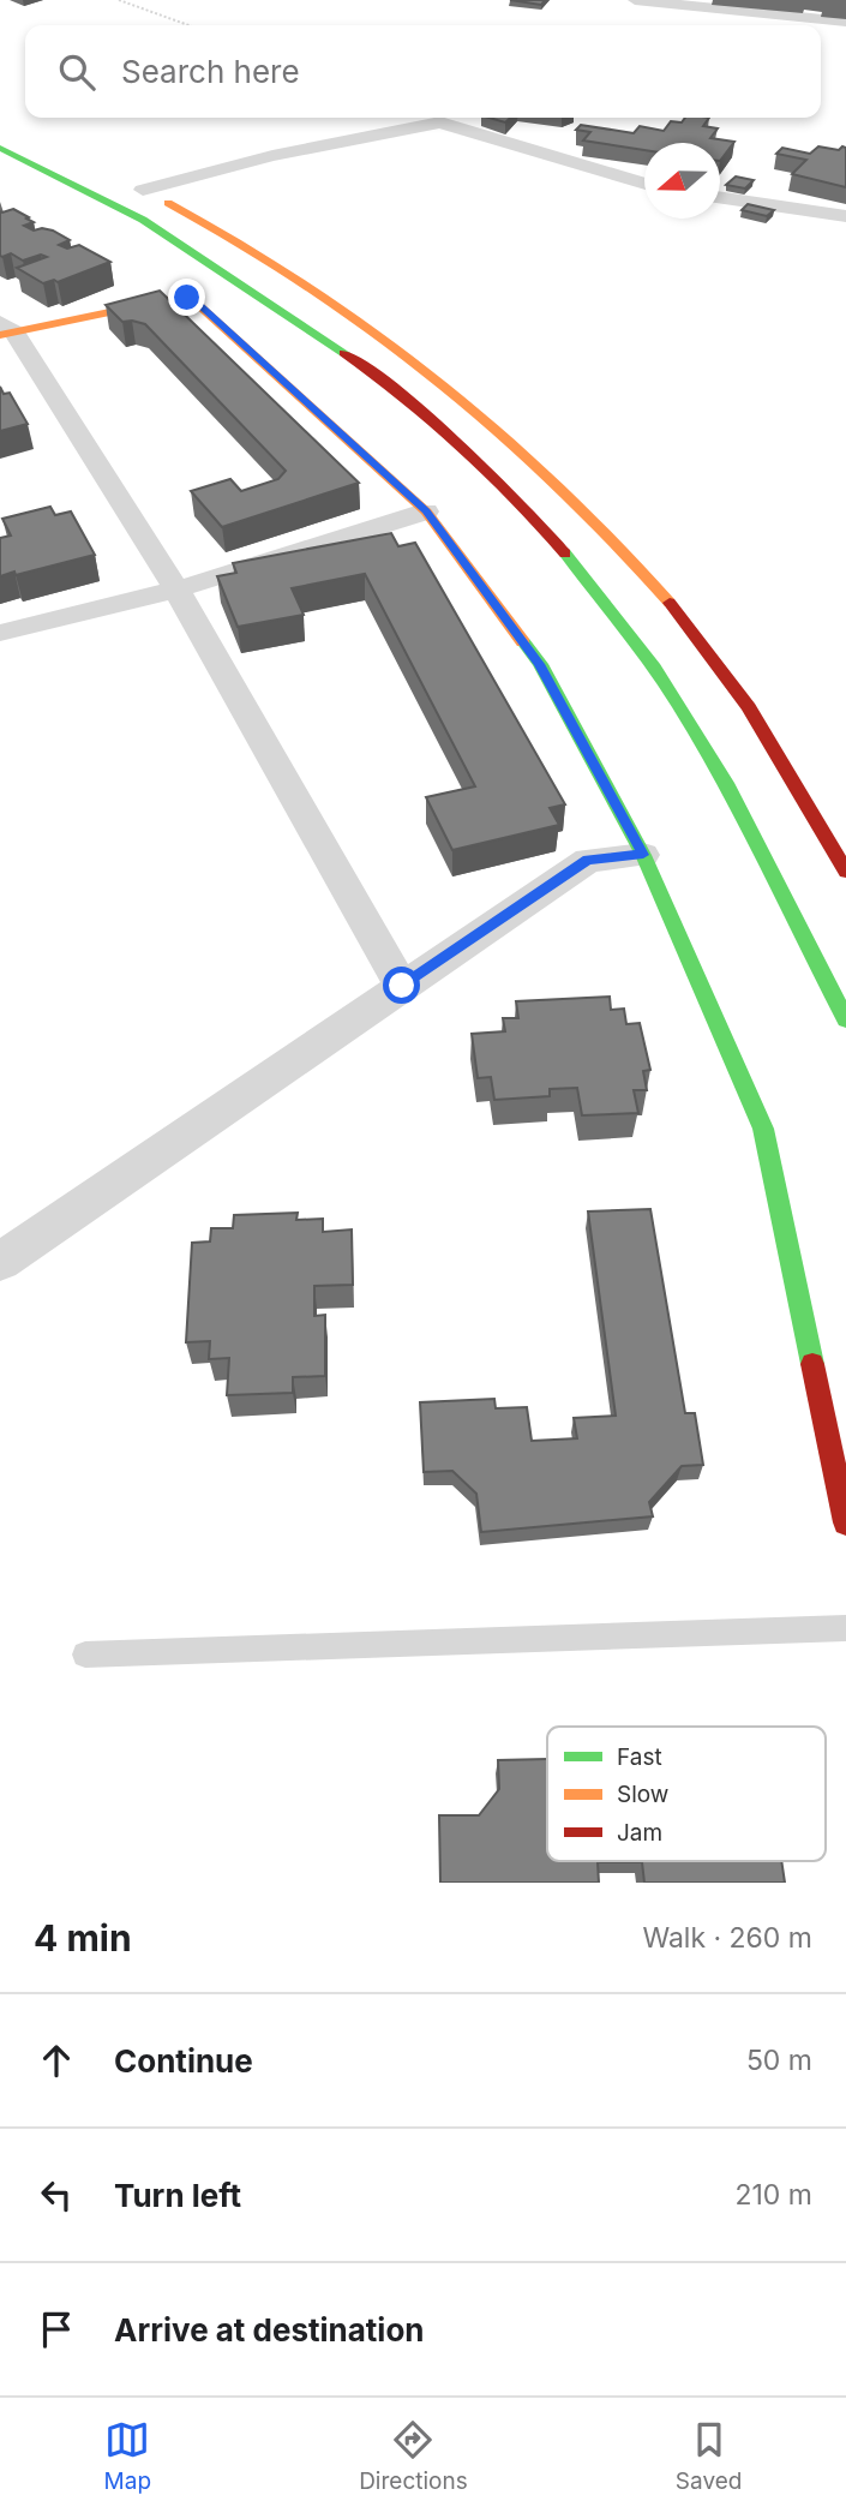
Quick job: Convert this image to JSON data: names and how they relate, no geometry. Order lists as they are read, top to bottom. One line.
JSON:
{"legend":["Fast","Slow","Jam"],"north":"left","page":{"search":"Search here","heading":["4 min","Walk · 260 m"],"list":[["Continue","50 m"],["Turn left","210 m"],"Arrive at destination"],"nav":["Map","Directions","Saved"]}}
